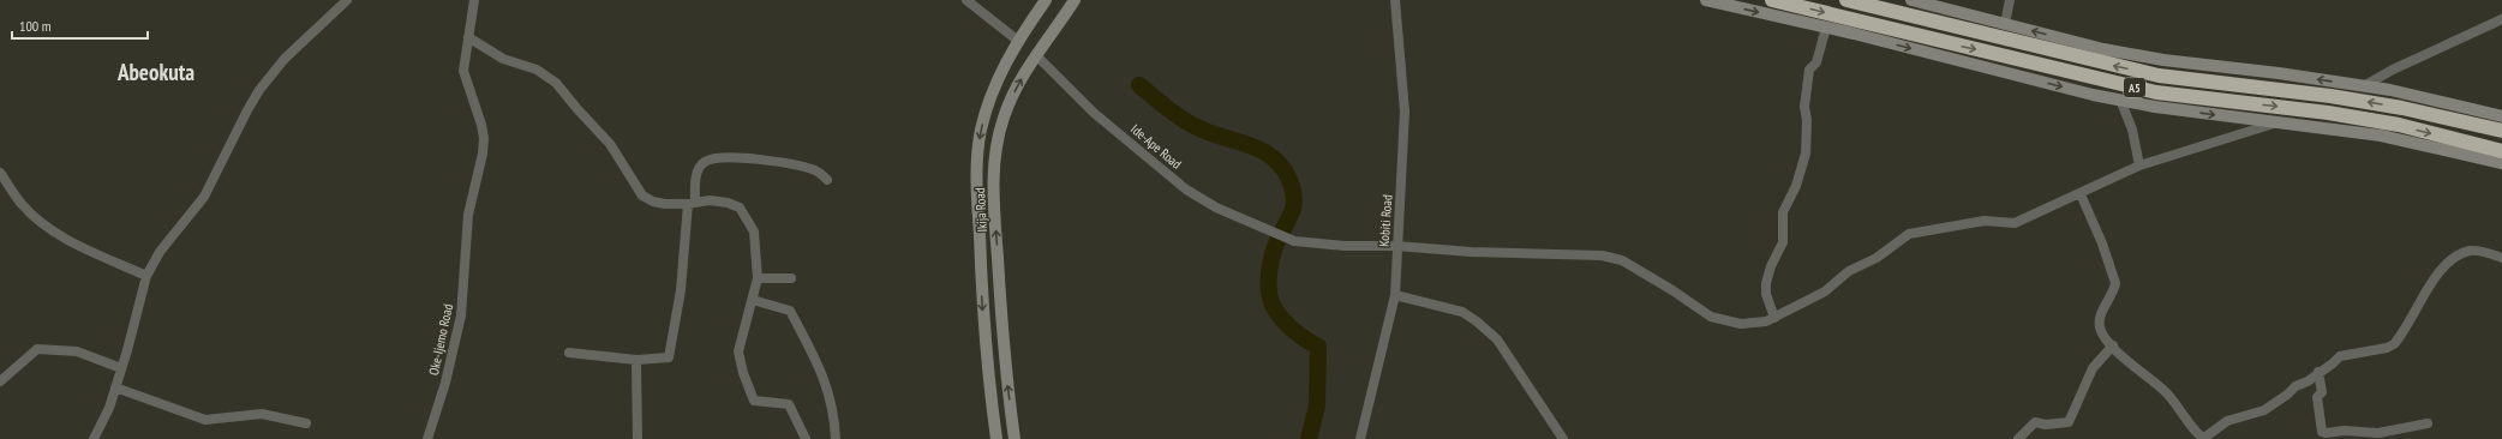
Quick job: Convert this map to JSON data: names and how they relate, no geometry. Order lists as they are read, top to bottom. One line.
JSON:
{"streets":{"highway":["A5"],"street":["Ide-Ape Road","Ikija Road","Kobiti Road","Oke-Ijemo Road"]},"crossings":[["Ide-Ape Road","Ikija Road"],["Ide-Ape Road","Kobiti Road"]],"districts":["Abeokuta"],"scale_bar":"100 m"}
